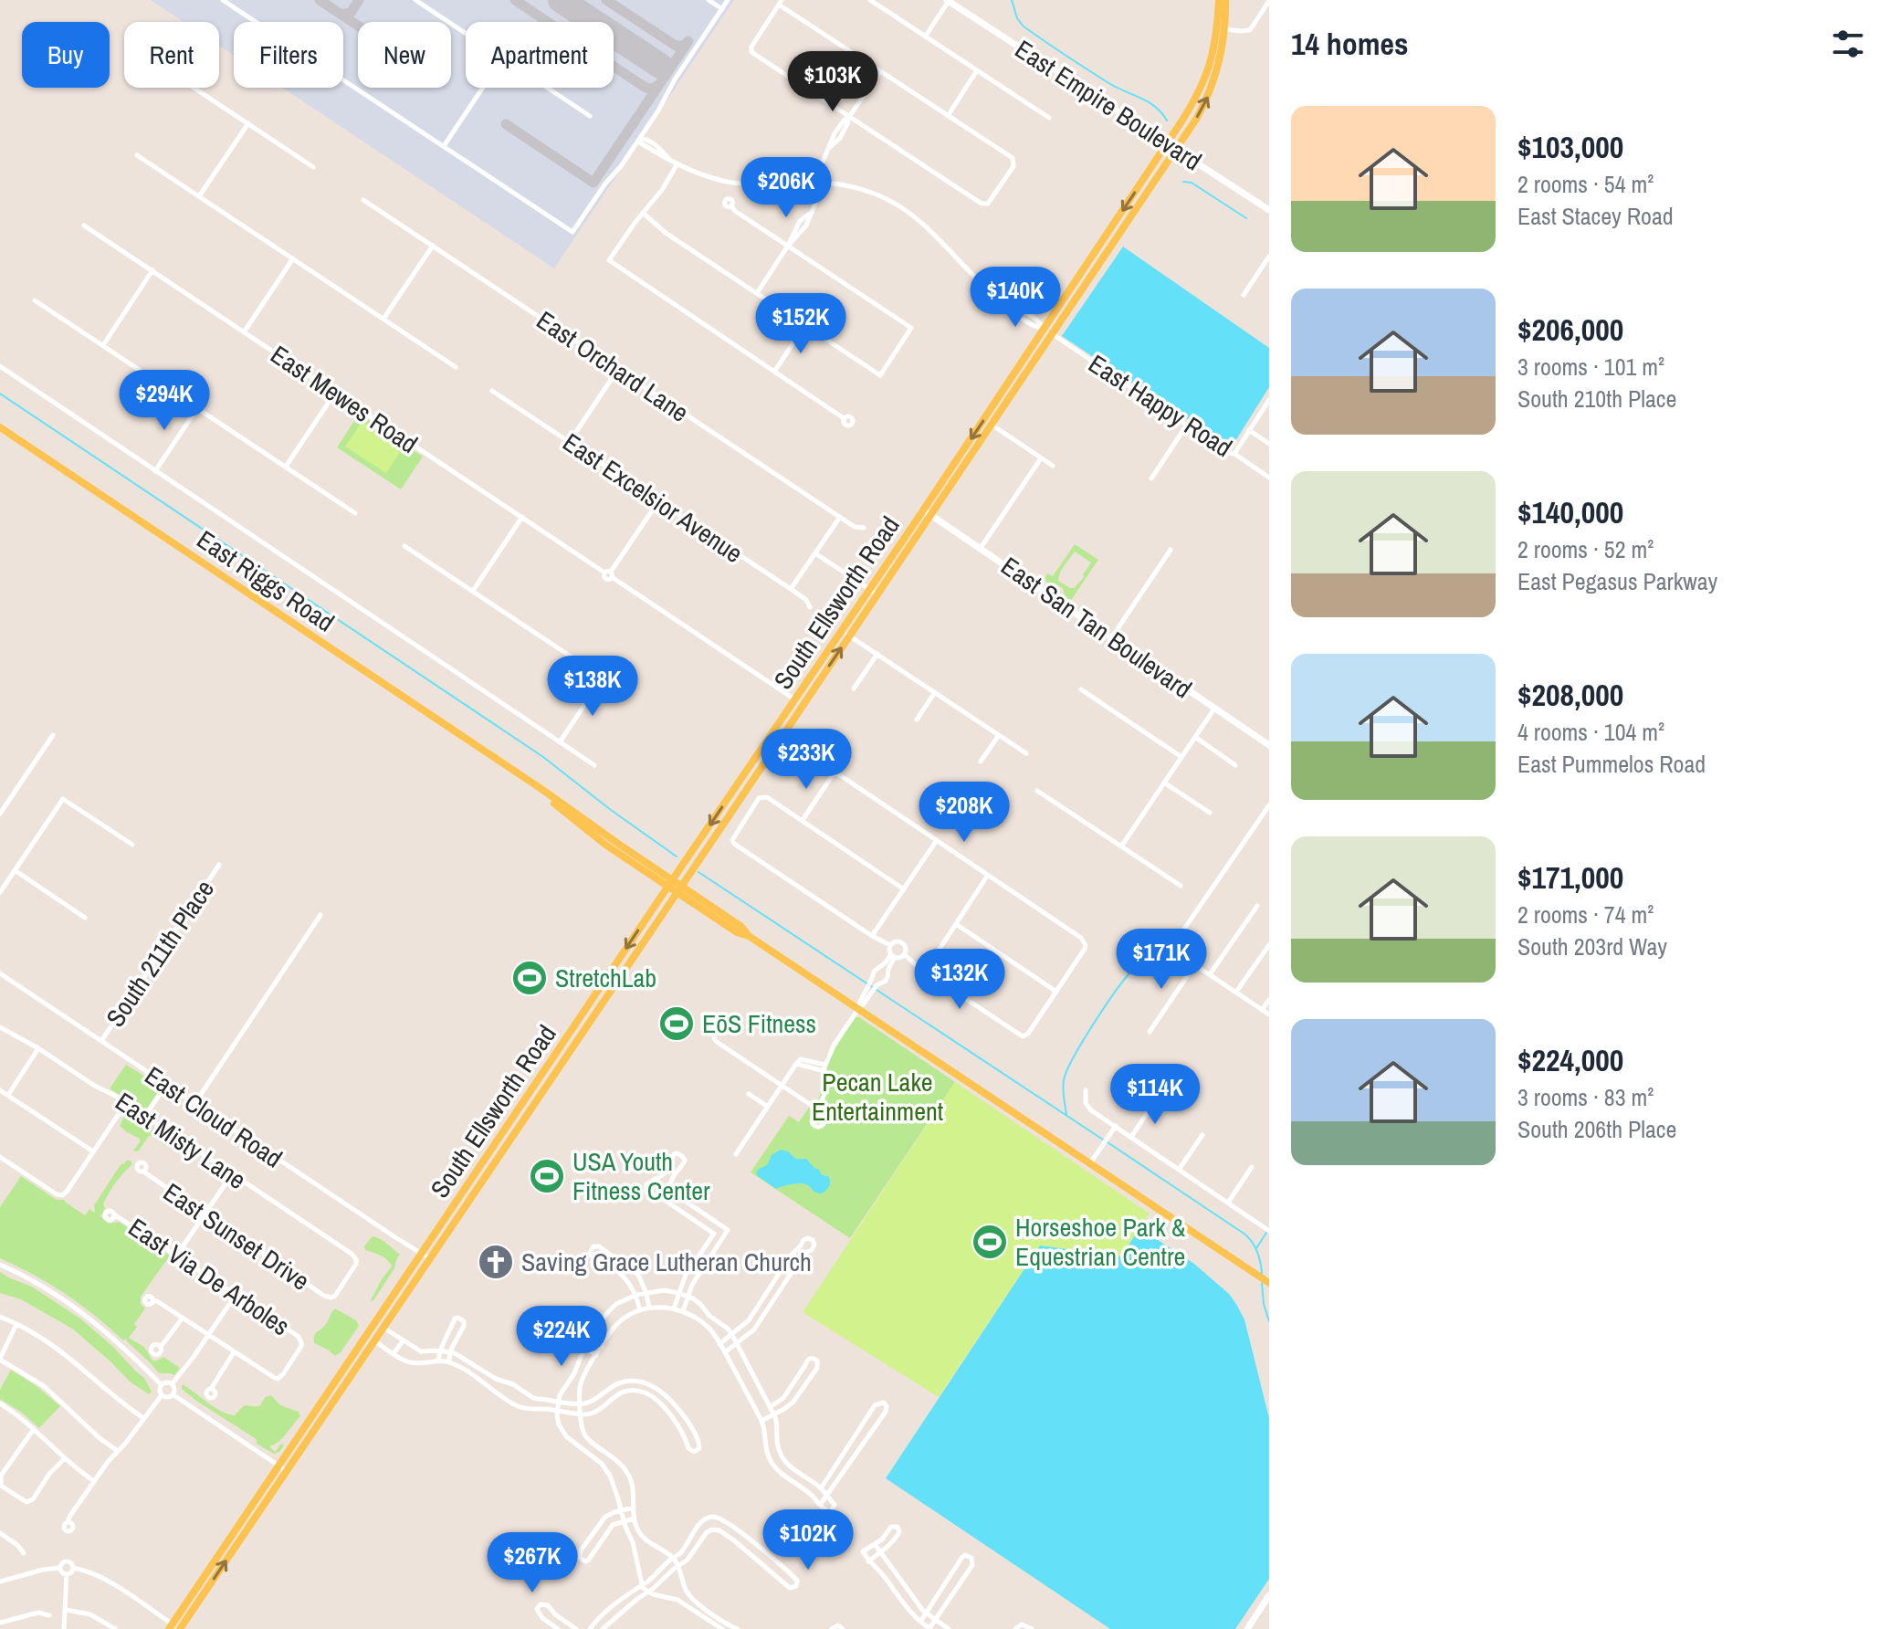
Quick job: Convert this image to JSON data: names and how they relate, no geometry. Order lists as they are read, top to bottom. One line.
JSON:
{"streets":{"main road":["East Riggs Road","South Ellsworth Road"],"street":["East Empire Boulevard","East Orchard Lane","East Mewes Road","East Happy Road","East Excelsior Avenue","East San Tan Boulevard","South 211th Place","East Cloud Road","East Misty Lane","East Sunset Drive","East Via De Arboles"]},"crossings":[["East Empire Boulevard","South Ellsworth Road"],["East Mewes Road","South Ellsworth Road"],["East Happy Road","South Ellsworth Road"],["East Riggs Road","South Ellsworth Road"],["South Ellsworth Road","East San Tan Boulevard"],["South Ellsworth Road","East Cloud Road"],["South 211th Place","East Cloud Road"],["East Misty Lane","East Sunset Drive"]],"parks":["Pecan Lake Entertainment"],"places":{"sports":["StretchLab","EōS Fitness","USA Youth Fitness Center","Horseshoe Park & Equestrian Centre"],"church":["Saving Grace Lutheran Church"]},"page":{"heading":"14 homes","chip":["Buy","Rent","Filters","New","Apartment"],"price":["$103K","$206K","$140K","$152K","$294K","$138K","$233K","$208K","$171K","$132K","$114K","$224K","$102K","$267K"],"list":[{"name":"$103,000","note":"2 rooms · 54 m² · East Stacey Road"},{"name":"$206,000","note":"3 rooms · 101 m² · South 210th Place"},{"name":"$140,000","note":"2 rooms · 52 m² · East Pegasus Parkway"},{"name":"$208,000","note":"4 rooms · 104 m² · East Pummelos Road"},{"name":"$171,000","note":"2 rooms · 74 m² · South 203rd Way"},{"name":"$224,000","note":"3 rooms · 83 m² · South 206th Place"}]}}
